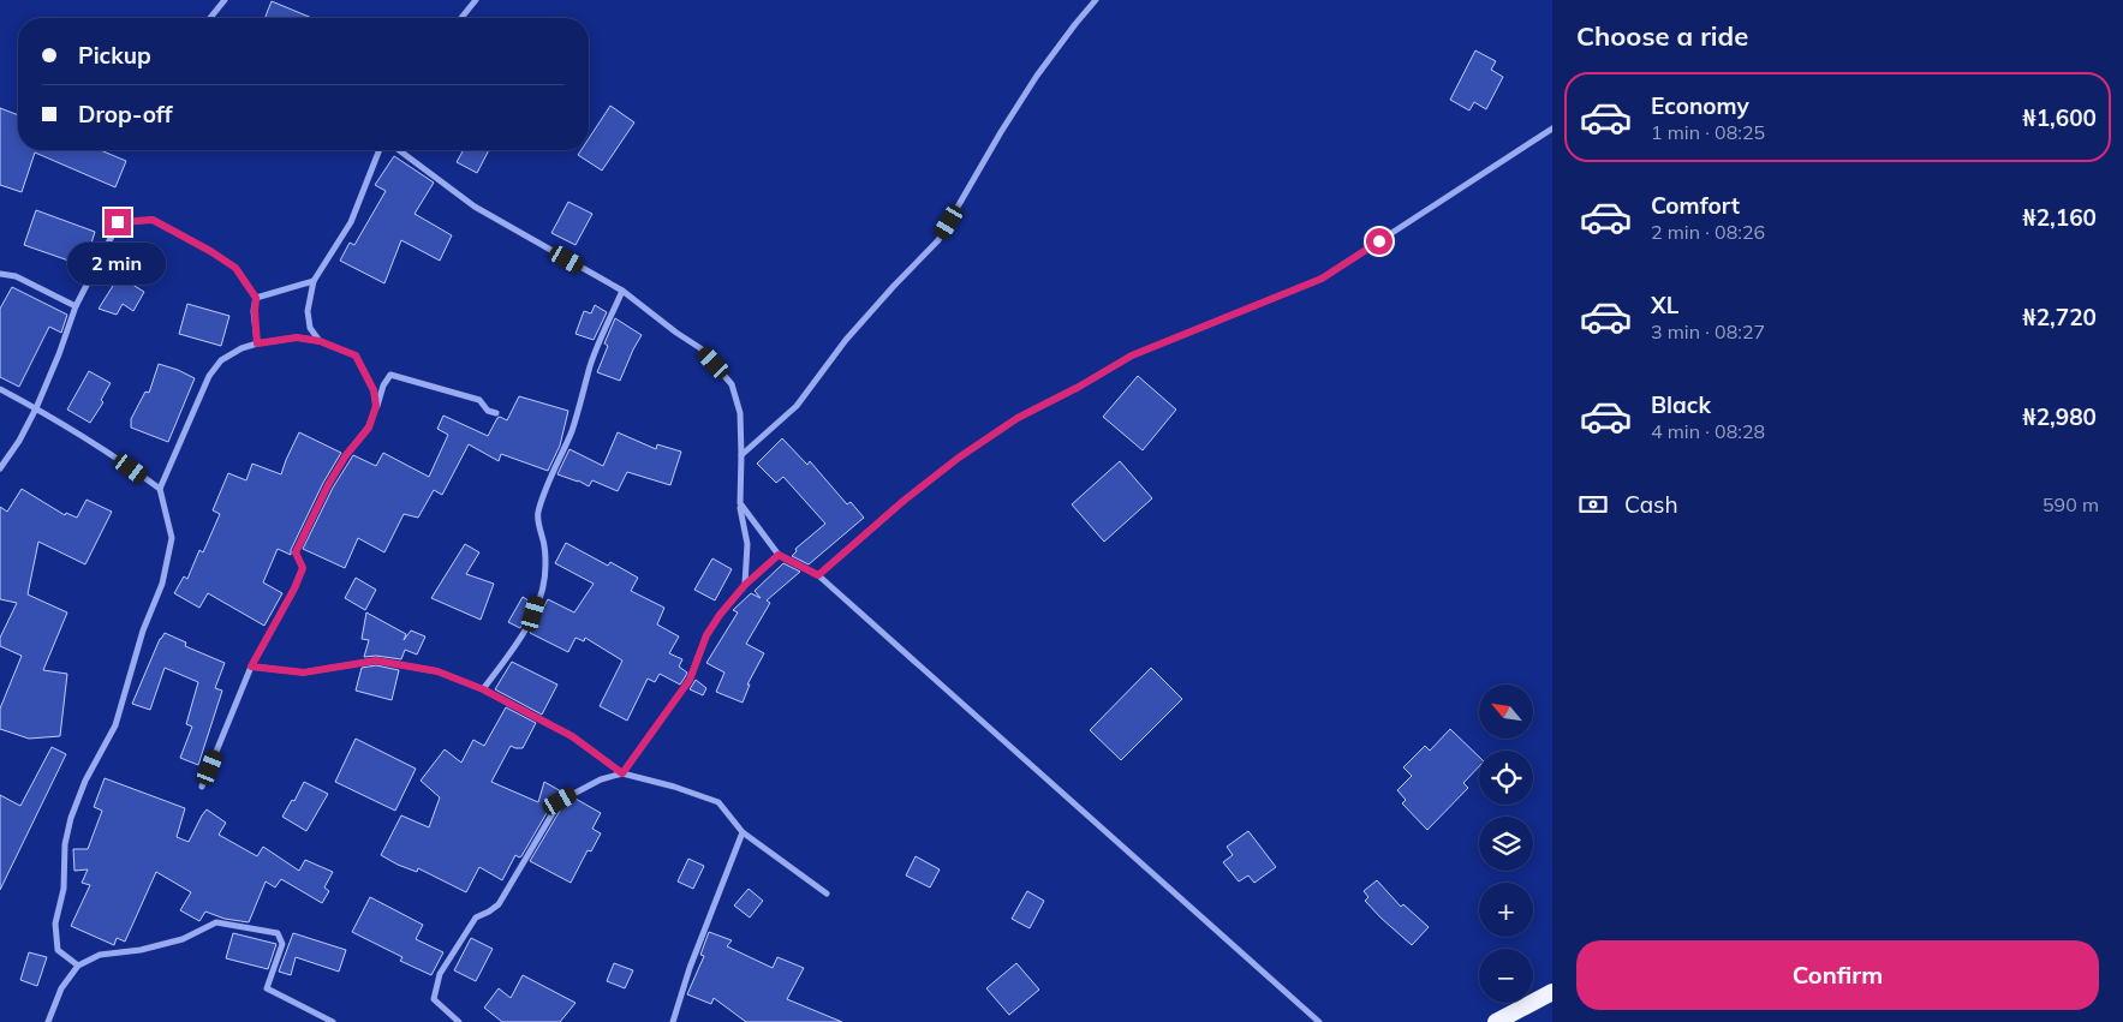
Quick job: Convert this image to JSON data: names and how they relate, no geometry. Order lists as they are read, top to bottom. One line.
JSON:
{"north":"top left","page":{"heading":"Choose a ride","banner":["Pickup","Drop-off"],"list":[{"name":"Economy","note":"1 min · 08:25","value":"₦1,600"},{"name":"Comfort","note":"2 min · 08:26","value":"₦2,160"},{"name":"XL","note":"3 min · 08:27","value":"₦2,720"},{"name":"Black","note":"4 min · 08:28","value":"₦2,980"}],"bubble":"2 min","pay":["Cash","590 m"],"map_buttons":["+","−"],"buttons":"Confirm"}}
